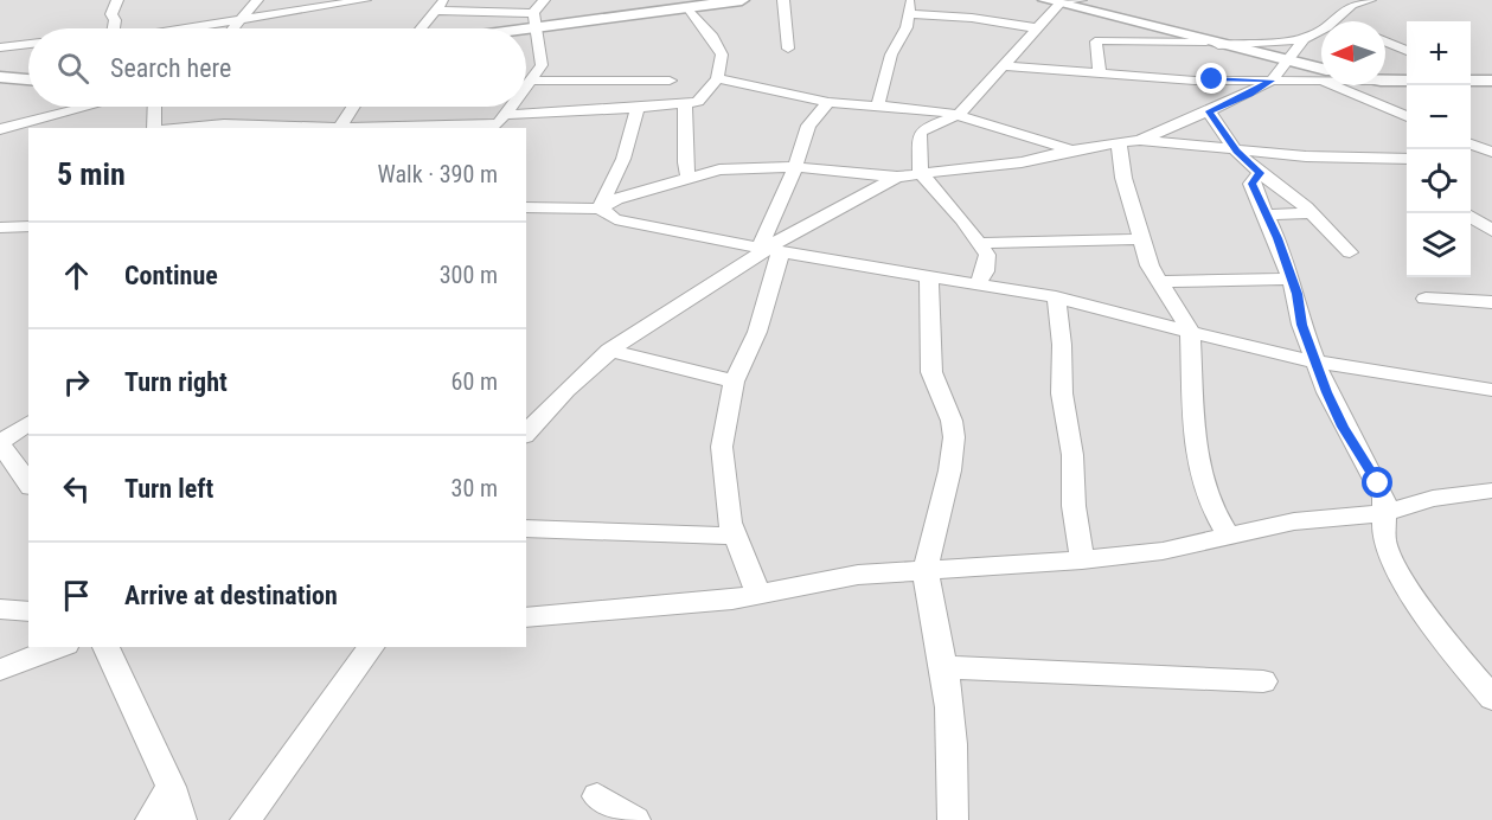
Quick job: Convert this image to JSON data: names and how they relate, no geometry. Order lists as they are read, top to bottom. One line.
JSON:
{"north":"left","page":{"map_buttons":["+","−"],"search":"Search here","heading":["5 min","Walk · 390 m"],"list":[["Continue","300 m"],["Turn right","60 m"],["Turn left","30 m"],"Arrive at destination"]}}
